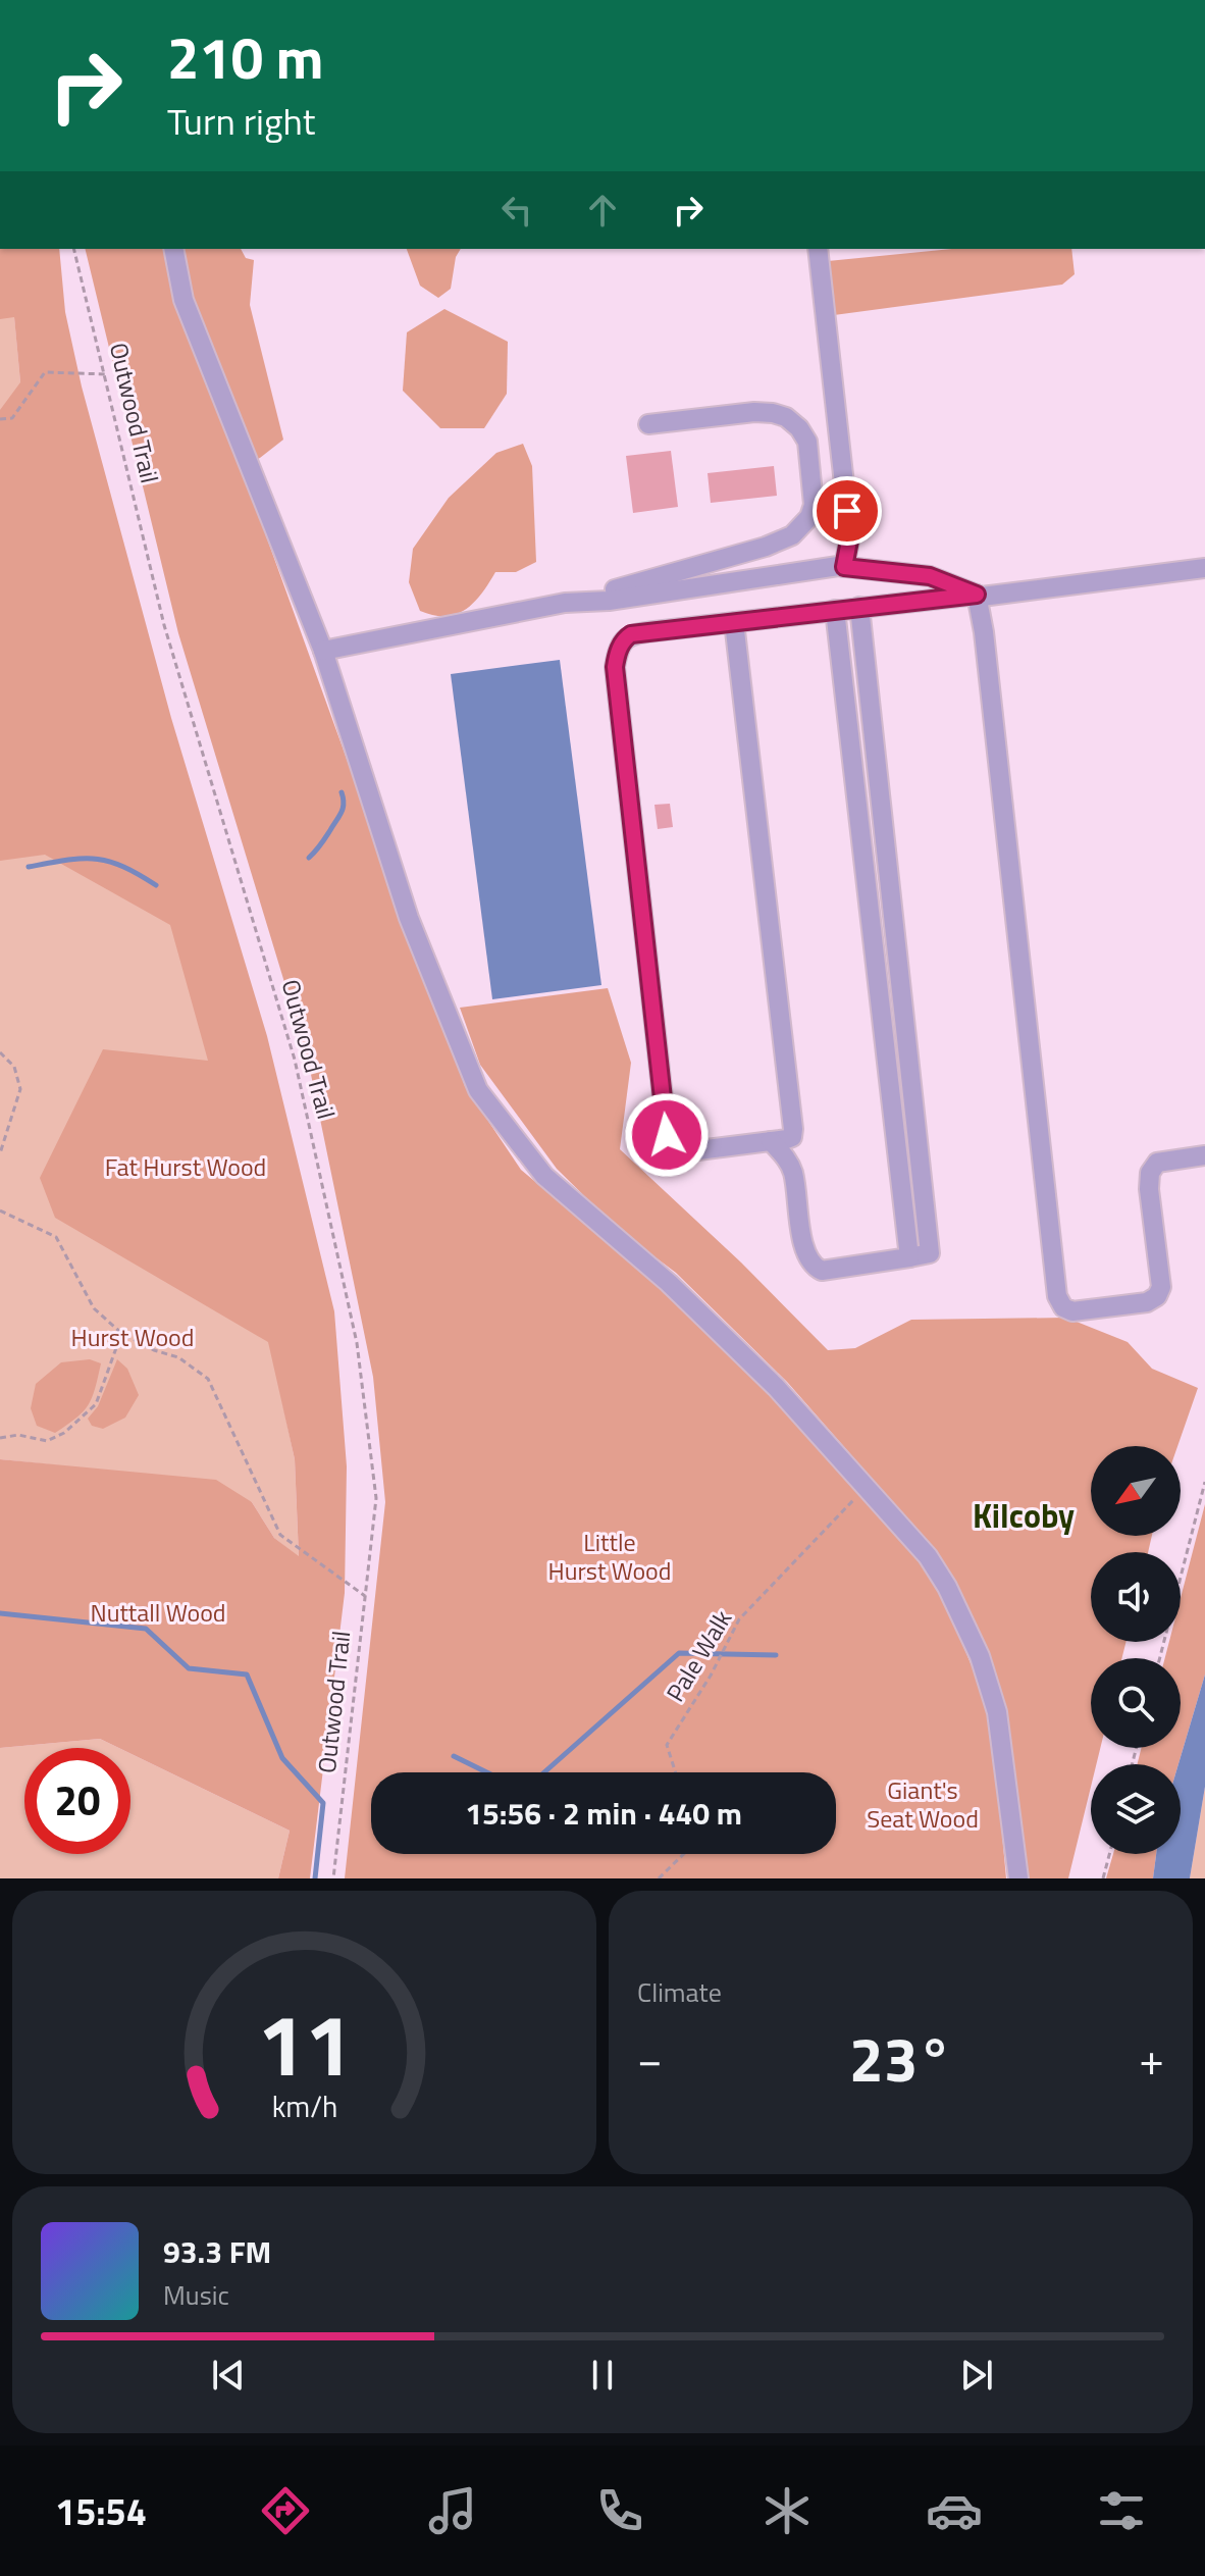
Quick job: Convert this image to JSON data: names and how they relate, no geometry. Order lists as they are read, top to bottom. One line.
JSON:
{"streets":{"path":["Outwood Trail","Pale Walk"]},"districts":["Kilcoby"],"parks":["Fat Hurst Wood","Hurst Wood","Little Hurst Wood","Nuttall Wood","Giant's Seat Wood"],"north":"bottom left","page":{"turn":["210 m","Turn right"],"limit":"20","trip":"15:56 · 2 min · 440 m","tile":"Climate","heat":["−","23°","+"],"song":["93.3 FM","Music"],"tabs":"15:54","gauge":["11","km/h"]}}
